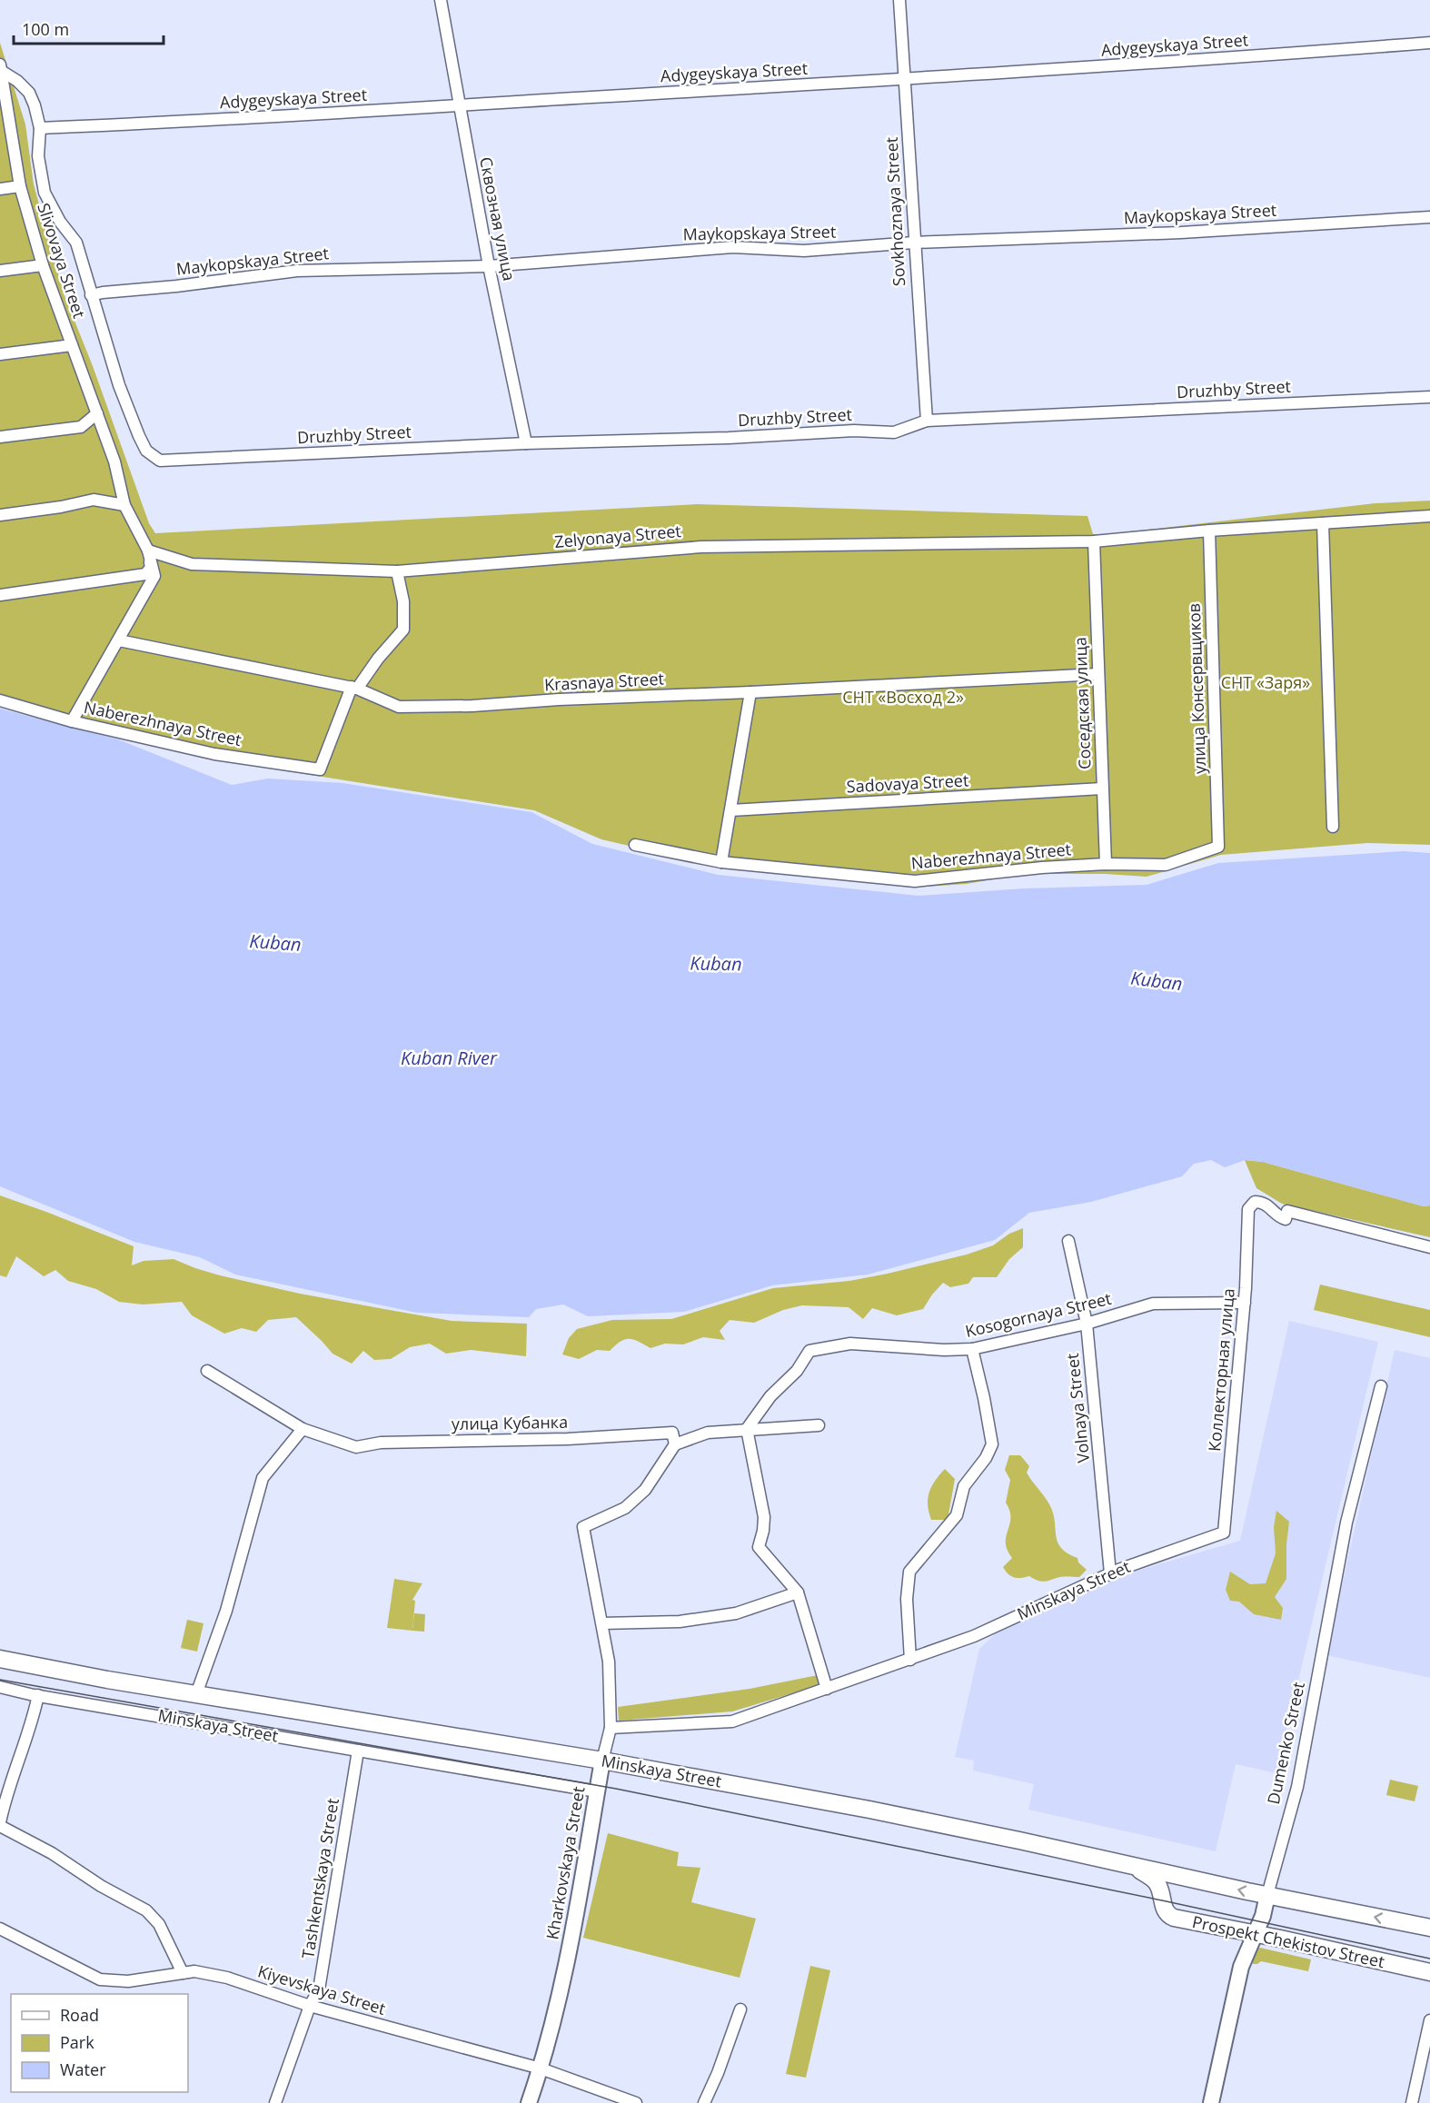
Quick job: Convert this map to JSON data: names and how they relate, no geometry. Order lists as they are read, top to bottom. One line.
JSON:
{"streets":{"main road":["Minskaya Street","Prospekt Chekistov Street"],"street":["Adygeyskaya Street","Sovkhoznaya Street","Maykopskaya Street","Сквозная улица","Slivovaya Street","Druzhby Street","Zelyonaya Street","Krasnaya Street","улица Консервщиков","Соседская улица","Naberezhnaya Street","Sadovaya Street","Kosogornaya Street","Коллекторная улица","Volnaya Street","улица Кубанка","Dumenko Street","Kharkovskaya Street","Tashkentskaya Street","Kiyevskaya Street"]},"crossings":[["Adygeyskaya Street","Sovkhoznaya Street"],["Adygeyskaya Street","Сквозная улица"],["Sovkhoznaya Street","Maykopskaya Street"],["Sovkhoznaya Street","Druzhby Street"],["Maykopskaya Street","Сквозная улица"],["Maykopskaya Street","Druzhby Street"],["Сквозная улица","Druzhby Street"],["Slivovaya Street","Zelyonaya Street"],["Zelyonaya Street","улица Консервщиков"],["Zelyonaya Street","Соседская улица"],["Krasnaya Street","Соседская улица"],["Krasnaya Street","Naberezhnaya Street"],["улица Консервщиков","Naberezhnaya Street"],["Соседская улица","Naberezhnaya Street"],["Соседская улица","Sadovaya Street"],["Kosogornaya Street","Коллекторная улица"],["Kosogornaya Street","Volnaya Street"],["Коллекторная улица","Minskaya Street"],["Volnaya Street","Minskaya Street"],["улица Кубанка","Minskaya Street"],["улица Кубанка","Kharkovskaya Street"],["Minskaya Street","Kharkovskaya Street"],["Minskaya Street","Tashkentskaya Street"],["Minskaya Street","Prospekt Chekistov Street"],["Dumenko Street","Prospekt Chekistov Street"],["Kharkovskaya Street","Kiyevskaya Street"],["Tashkentskaya Street","Kiyevskaya Street"]],"water":["Kuban","Kuban River"],"parks":["СНТ «Заря»","СНТ «Восход 2»"],"legend":["Road","Park","Water"],"scale_bar":"100 m"}
